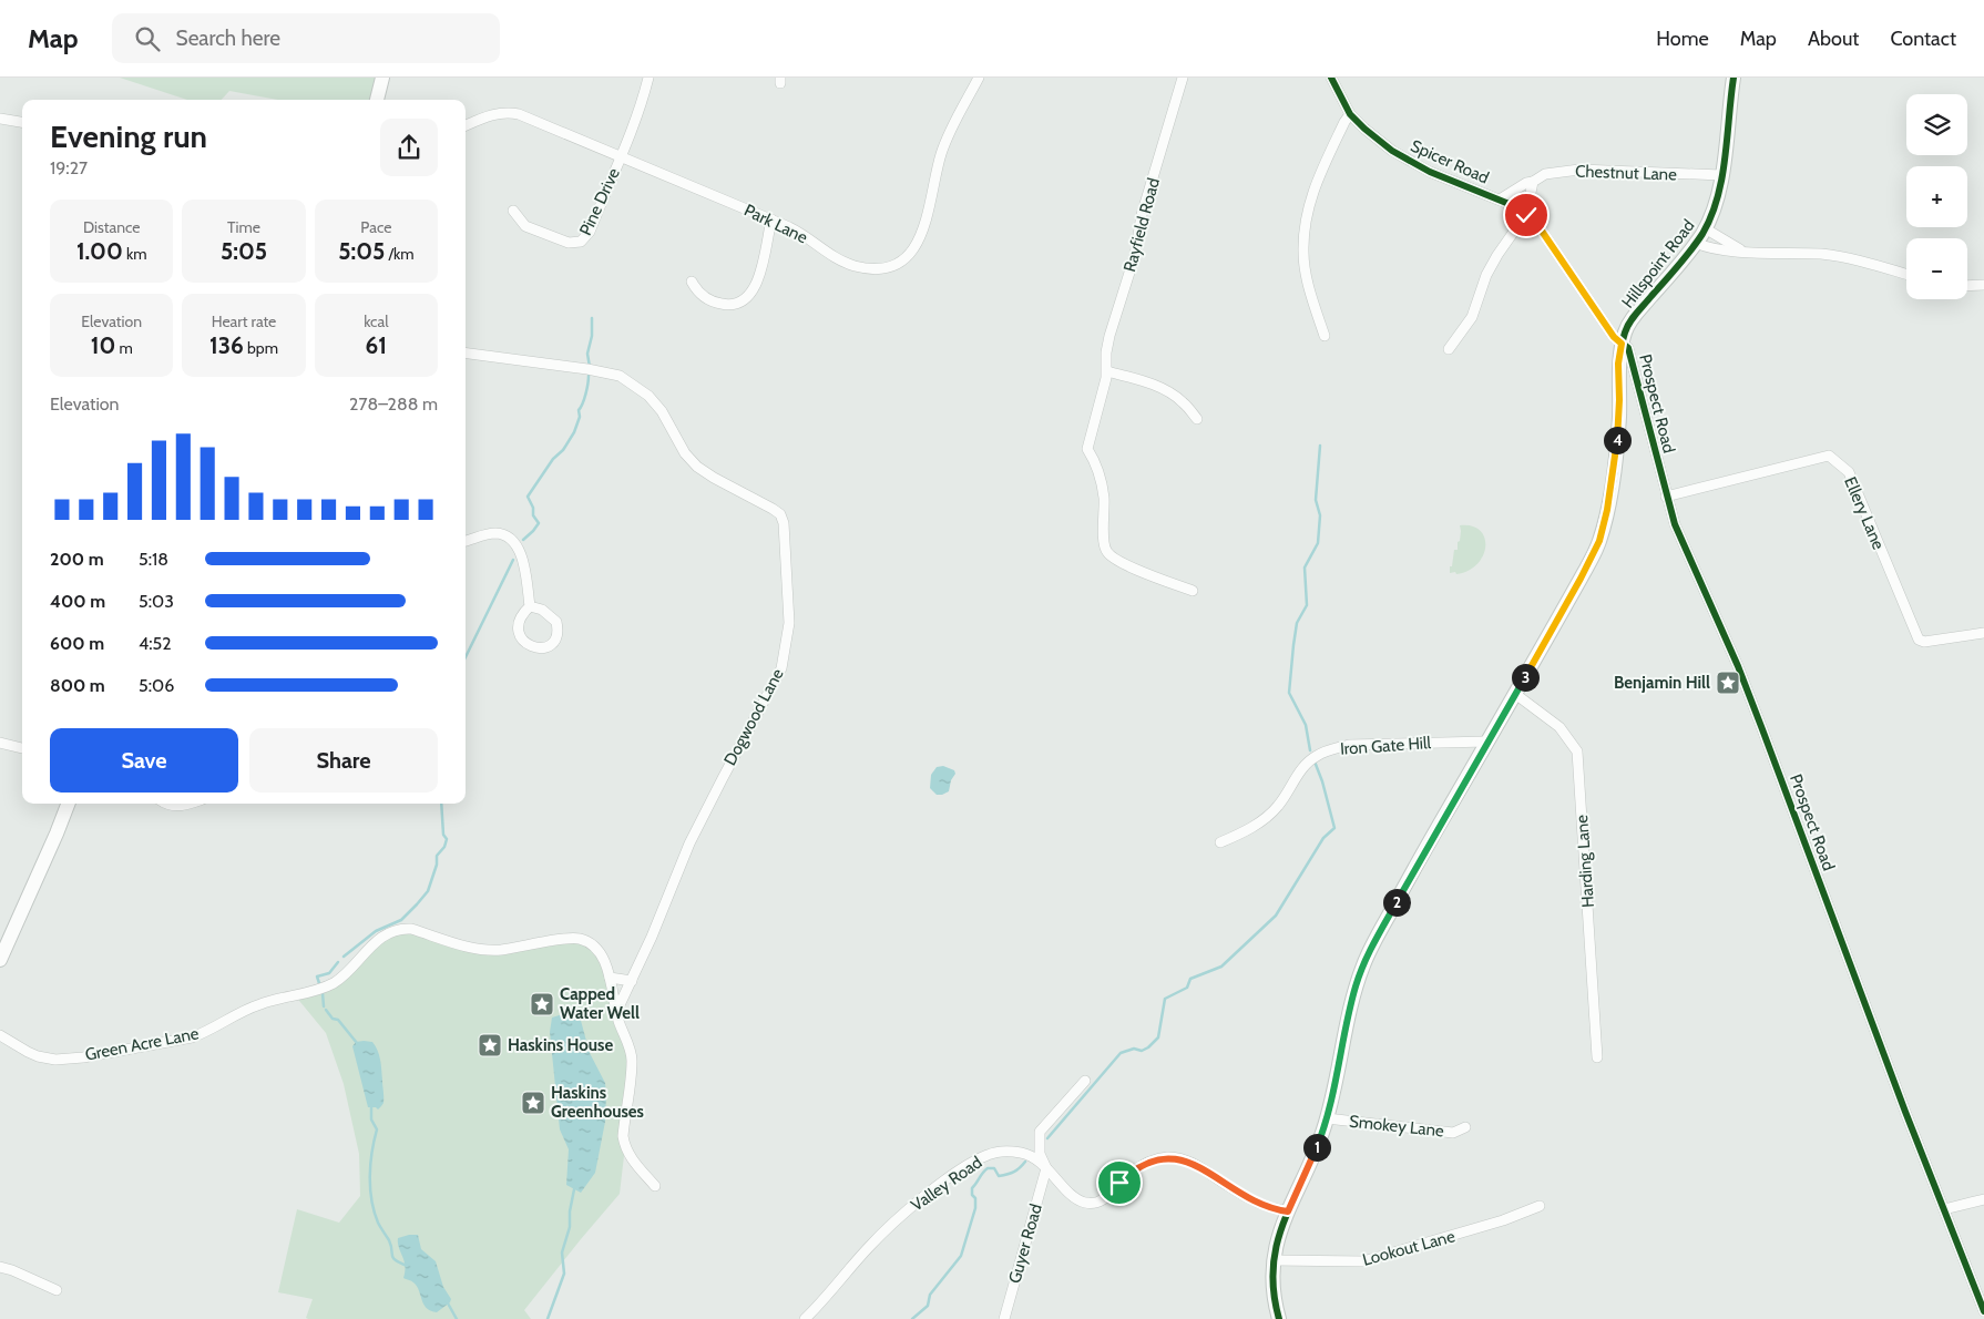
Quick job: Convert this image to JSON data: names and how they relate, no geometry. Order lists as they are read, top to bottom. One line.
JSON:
{"streets":{"street":["Spicer Road","Chestnut Lane","Pine Drive","Park Lane","Rayfield Road","Hillspoint Road","Prospect Road","Ellery Lane","Dogwood Lane","Iron Gate Hill","Harding Lane","Green Acre Lane","Smokey Lane","Valley Road","Guyer Road","Lookout Lane"]},"crossings":[["Spicer Road","Chestnut Lane"],["Spicer Road","Hillspoint Road"],["Spicer Road","Prospect Road"],["Chestnut Lane","Hillspoint Road"],["Pine Drive","Park Lane"],["Hillspoint Road","Prospect Road"],["Hillspoint Road","Iron Gate Hill"],["Hillspoint Road","Harding Lane"],["Hillspoint Road","Smokey Lane"],["Hillspoint Road","Valley Road"],["Hillspoint Road","Lookout Lane"],["Prospect Road","Ellery Lane"],["Dogwood Lane","Green Acre Lane"],["Valley Road","Guyer Road"]],"places":{"place":["Benjamin Hill","Capped Water Well","Haskins House","Haskins Greenhouses"]},"page":{"header":"Map","search":"Search here","nav":["Home","Map","About","Contact"],"map_buttons":["+","−"],"heading":["Evening run","19:27"],"stats":[["Distance","1.00 km"],["Time","5:05"],["Pace","5:05 /km"],["Elevation","10 m"],["Heart rate","136 bpm"],["kcal","61"]],"chart":["Elevation","278–288 m"],"pins":["4","3","2","1"],"list":[{"name":"200 m","note":"5:18"},{"name":"400 m","note":"5:03"},{"name":"600 m","note":"4:52"},{"name":"800 m","note":"5:06"}],"buttons":["Save","Share"]}}
